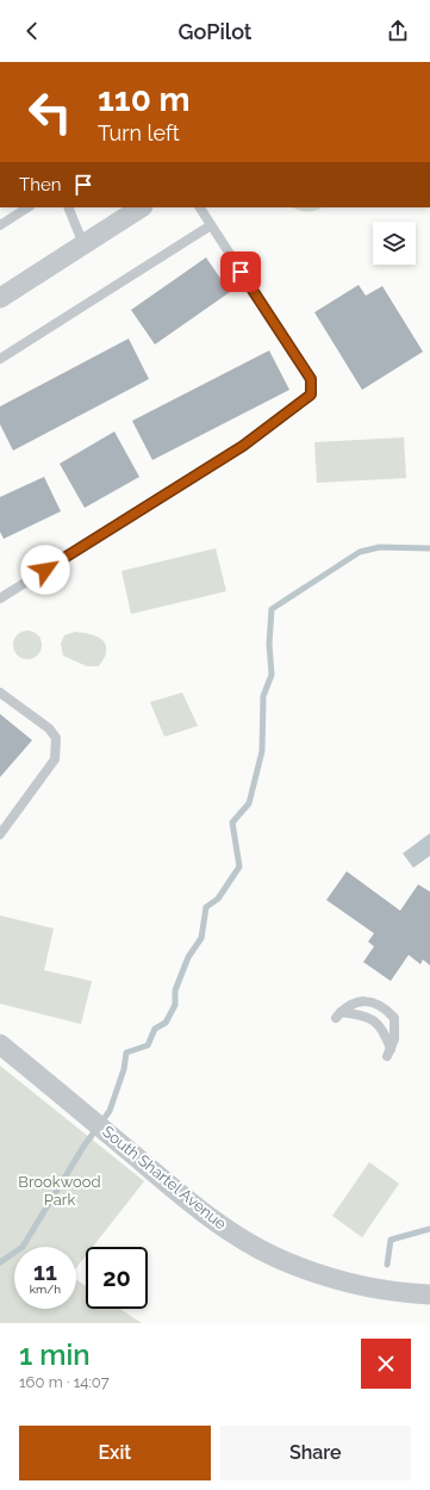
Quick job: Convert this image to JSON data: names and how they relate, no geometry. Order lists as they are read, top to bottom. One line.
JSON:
{"streets":{"street":["South Shartel Avenue"]},"parks":["Brookwood Park"],"page":{"header":"GoPilot","turn":["110 m","Turn left"],"then":"Then","speed":"11 km/h","limit":"20","heading":["1 min","160 m · 14:07"],"buttons":["Exit","Share"]}}
